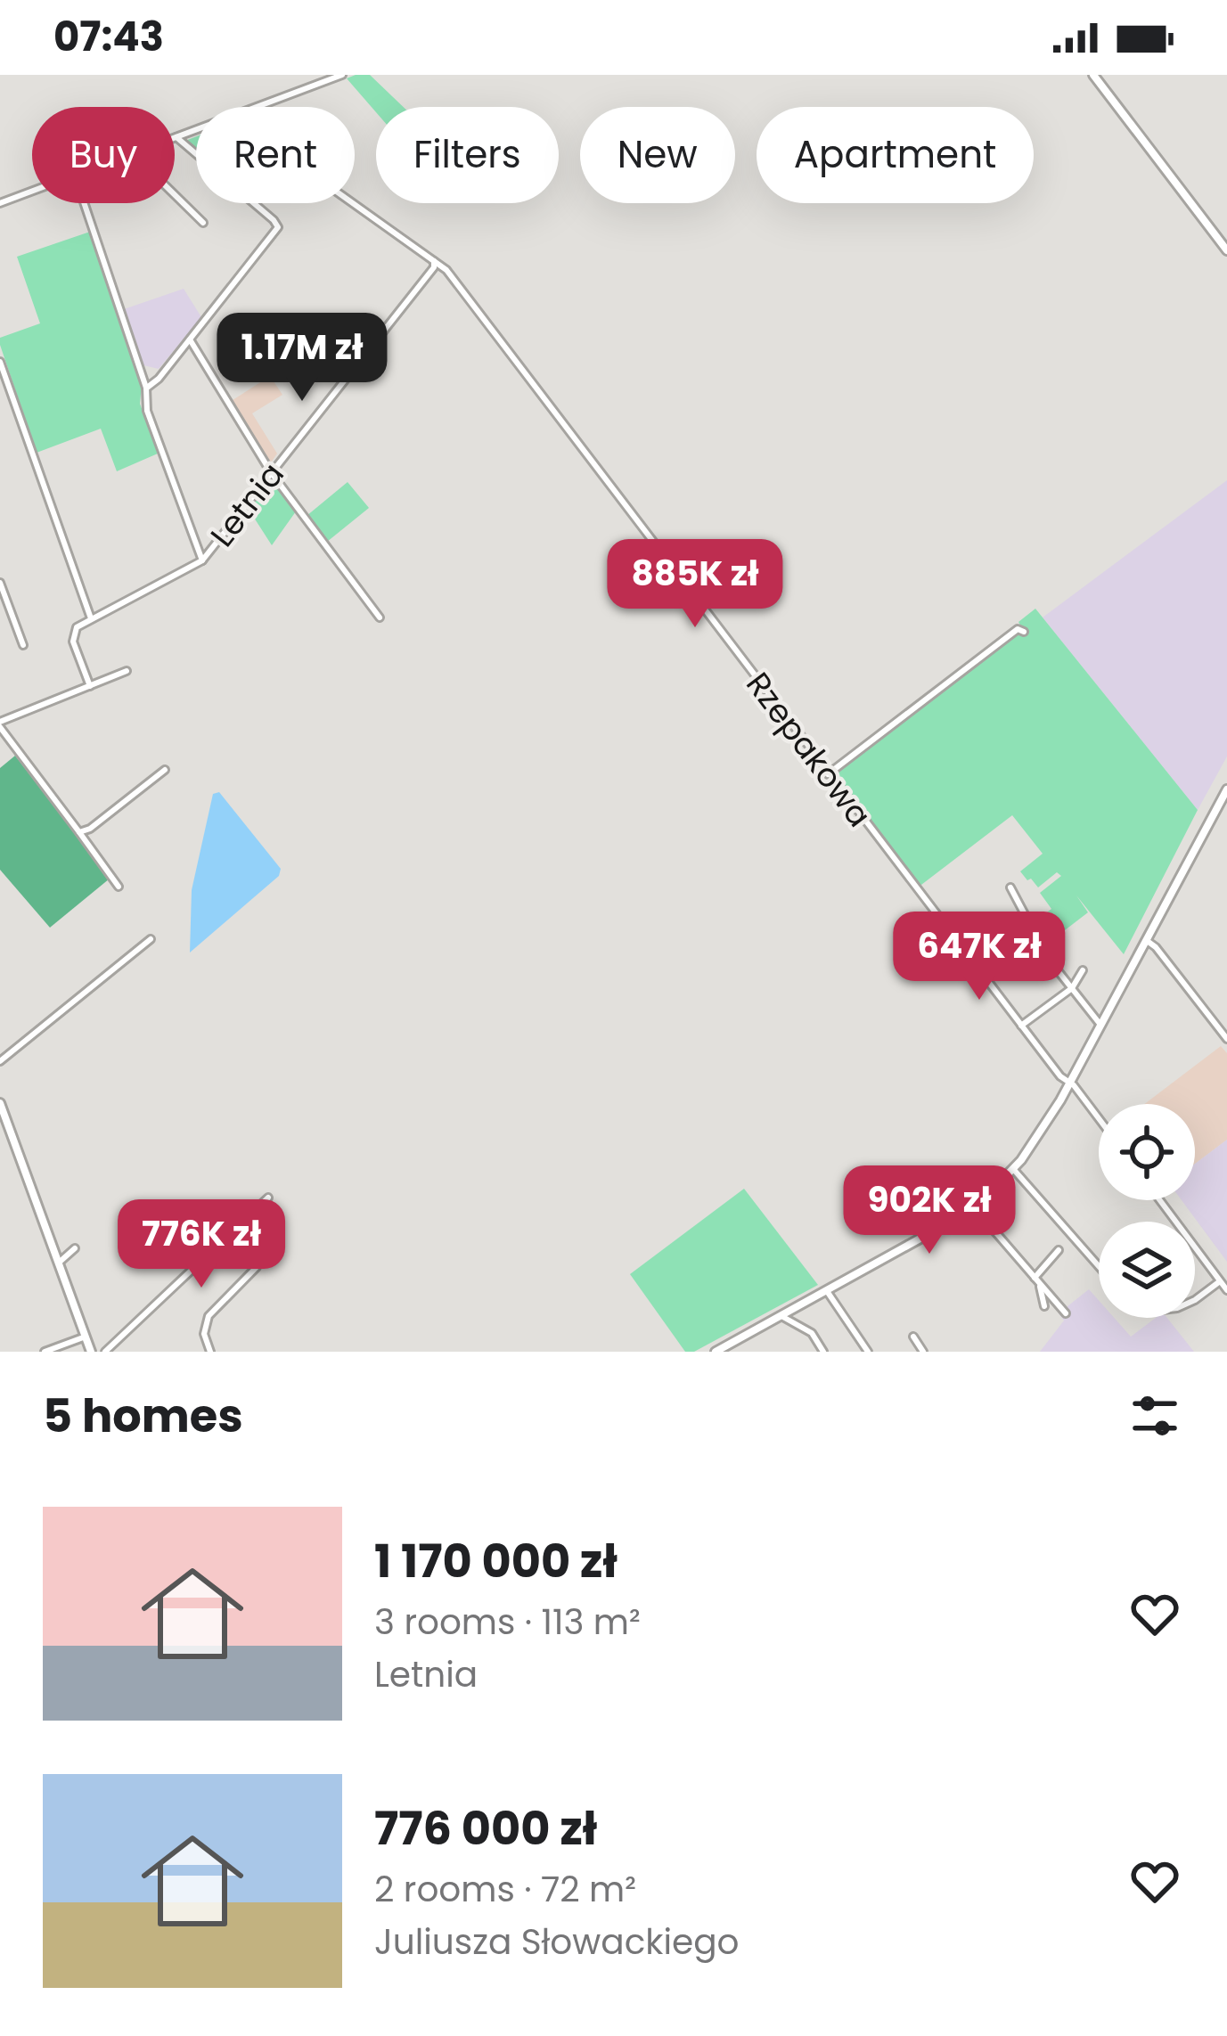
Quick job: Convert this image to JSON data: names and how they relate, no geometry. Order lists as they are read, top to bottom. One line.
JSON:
{"streets":{"street":["Letnia","Rzepakowa"]},"crossings":[["Letnia","Rzepakowa"]],"page":{"status":"07:43","chip":["Buy","Rent","Filters","New","Apartment"],"price":["1.17M zł","885K zł","647K zł","902K zł","776K zł"],"heading":"5 homes","list":[{"name":"1 170 000 zł","note":"3 rooms · 113 m² · Letnia"},{"name":"776 000 zł","note":"2 rooms · 72 m² · Juliusza Słowackiego"}]}}
